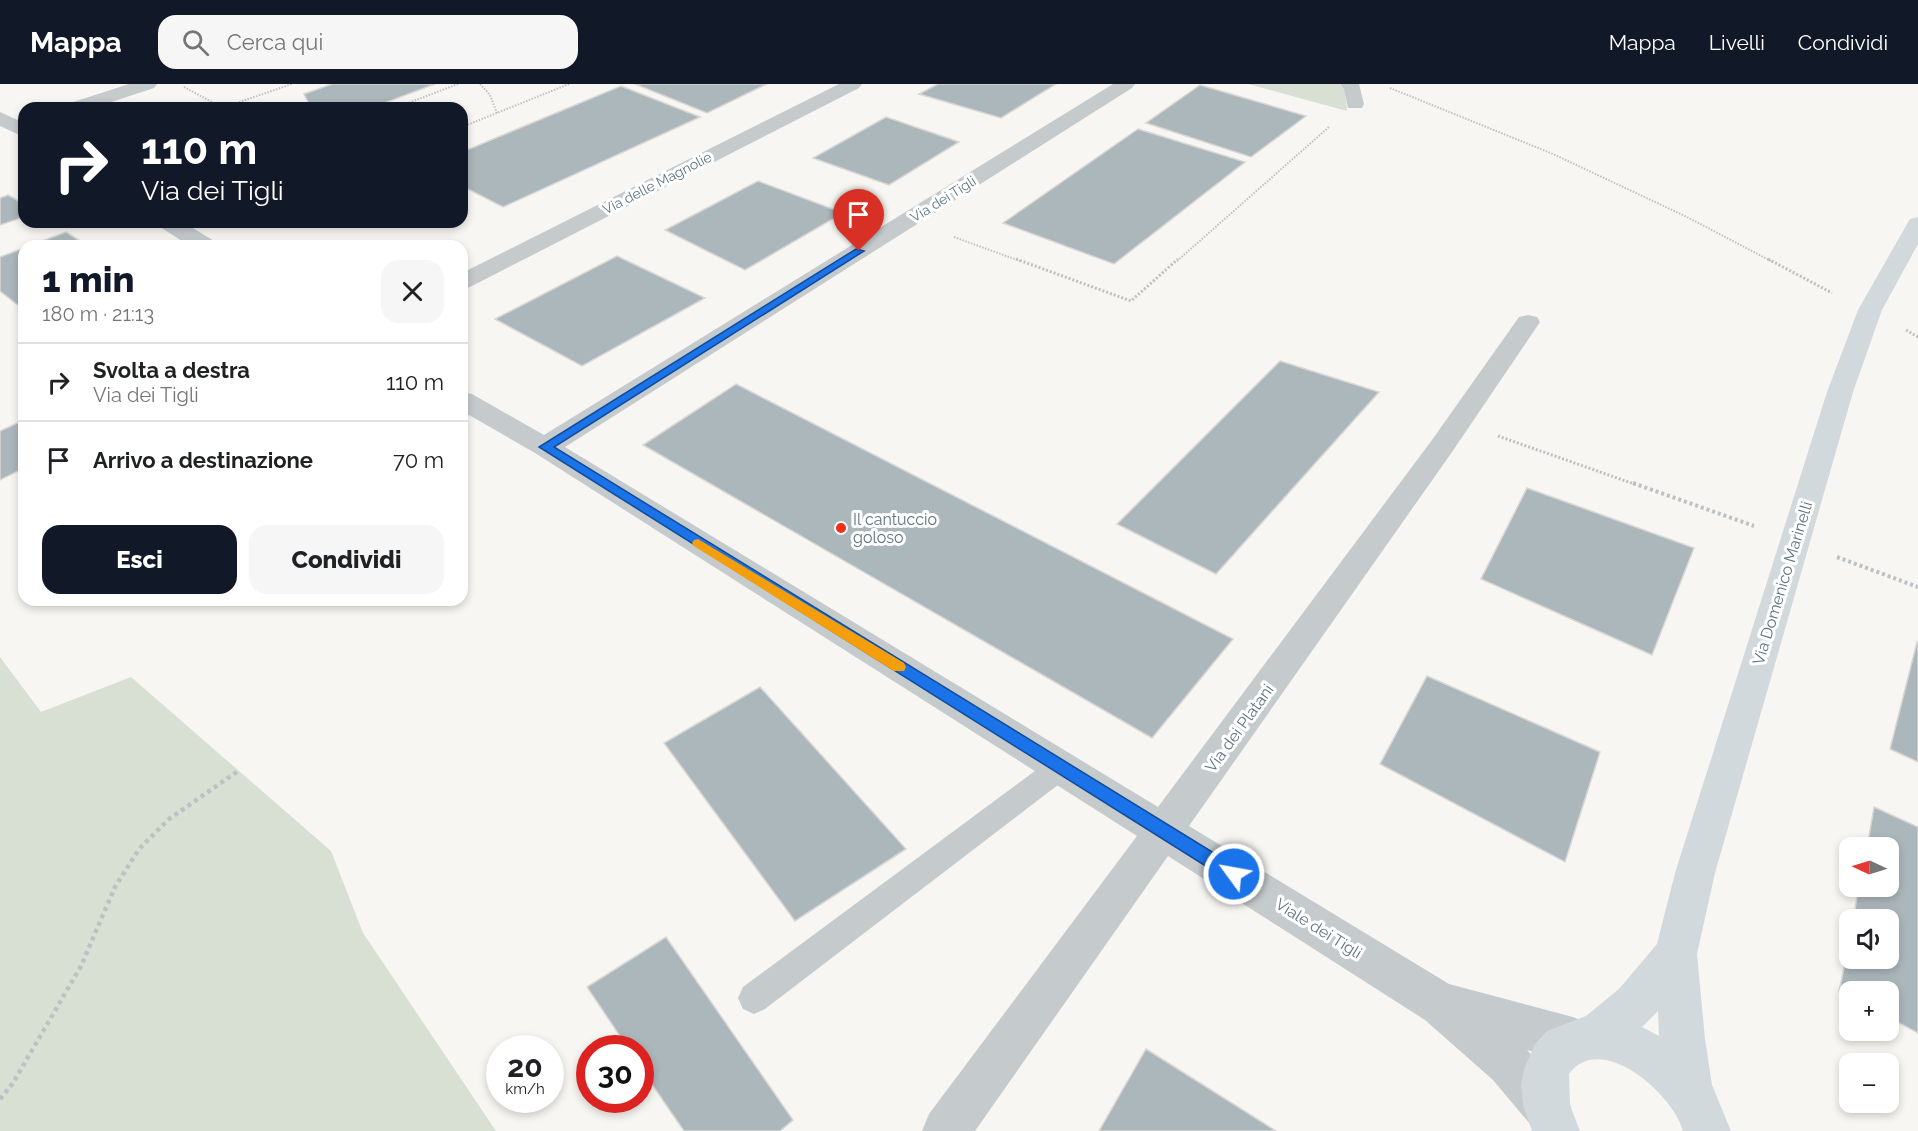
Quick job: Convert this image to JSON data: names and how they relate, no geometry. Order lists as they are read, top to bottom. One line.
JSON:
{"streets":{"street":["Via delle Magnolie","Via dei Tigli","Via Domenico Marinelli","Via dei Platani","Viale dei Tigli"]},"crossings":[["Via dei Tigli","Viale dei Tigli"],["Via Domenico Marinelli","Viale dei Tigli"],["Via dei Platani","Viale dei Tigli"]],"places":["Il cantuccio goloso"],"north":"left","page":{"header":"Mappa","search":"Cerca qui","nav":["Mappa","Livelli","Condividi"],"turn":["110 m","Via dei Tigli"],"heading":["1 min","180 m · 21:13"],"list":[{"name":"Svolta a destra","note":"Via dei Tigli","value":"110 m"},{"name":"Arrivo a destinazione","value":"70 m"}],"buttons":["Esci","Condividi"],"map_buttons":["+","−"],"speed":"20 km/h","limit":"30"}}
